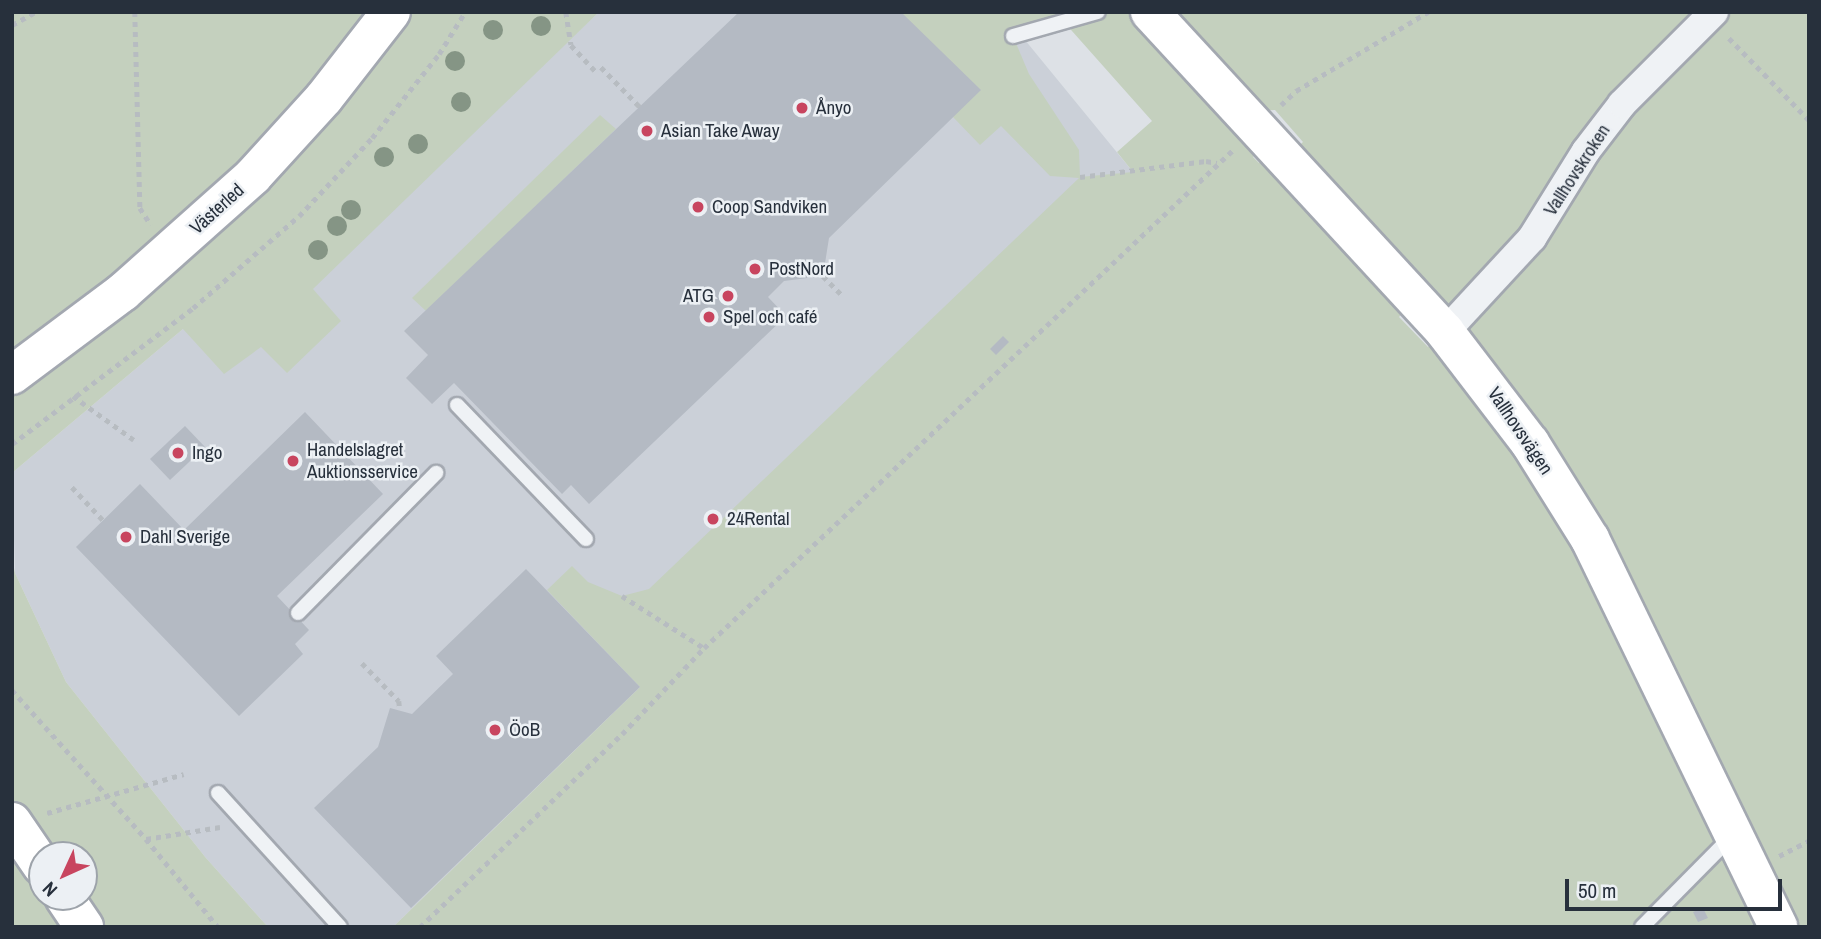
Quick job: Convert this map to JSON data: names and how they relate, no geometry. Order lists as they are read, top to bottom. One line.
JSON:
{"streets":{"street":["Vallhovskroken","Västerled","Vallhovsvägen"]},"crossings":[["Vallhovskroken","Vallhovsvägen"]],"places":["Ånyo","Asian Take Away","Coop Sandviken","PostNord","ATG","Spel och café","Ingo","Handelslagret Auktionsservice","24Rental","Dahl Sverige","ÖoB"],"scale_bar":"50 m","north":"bottom left"}
